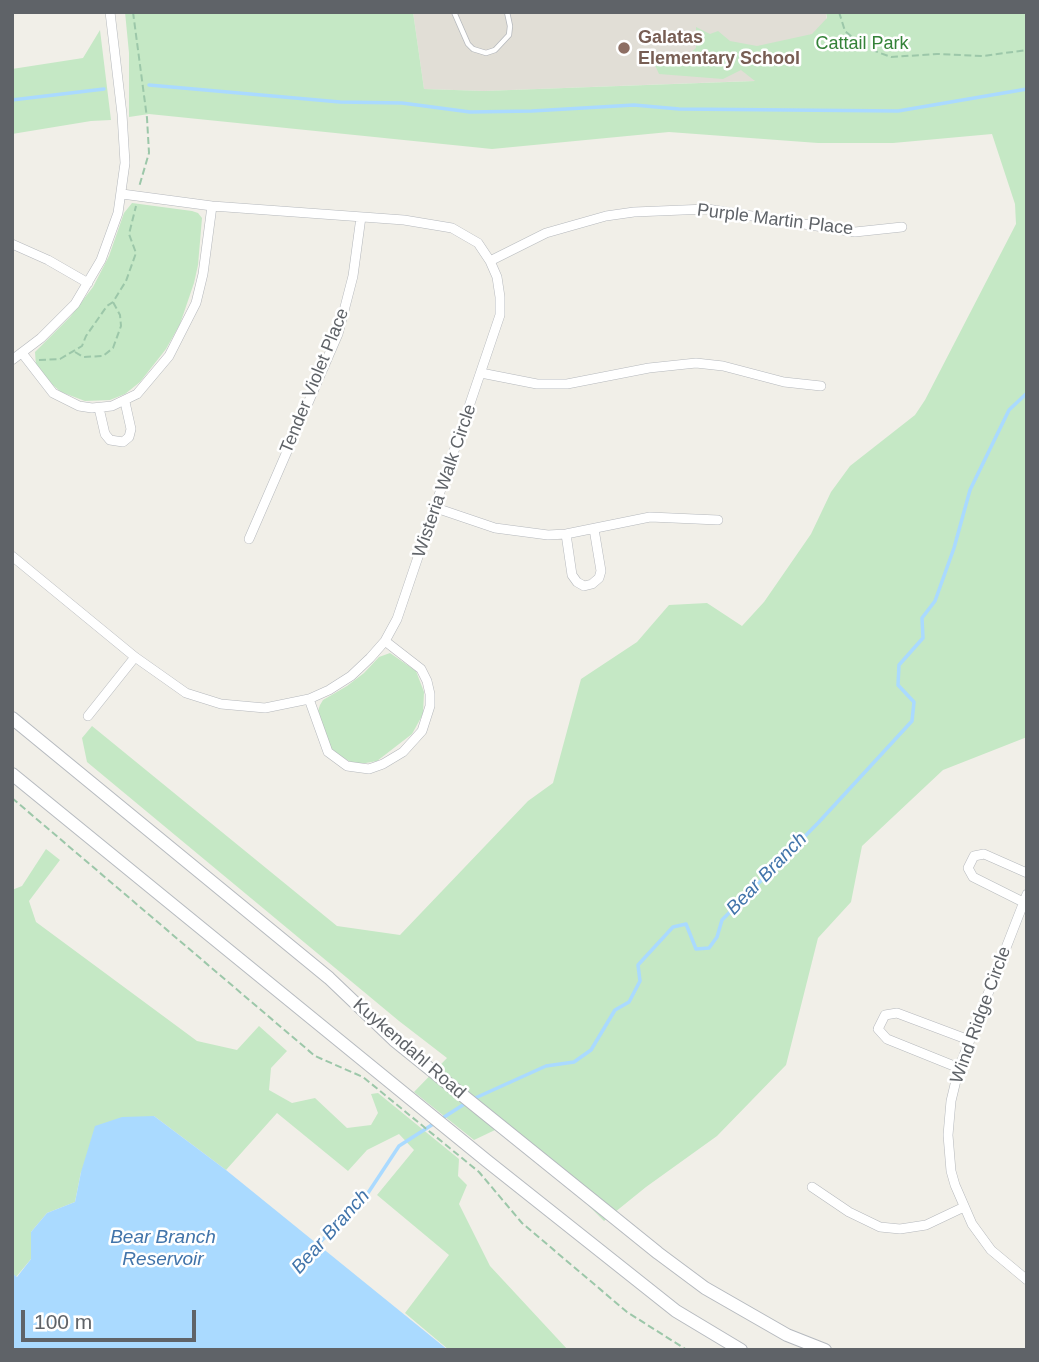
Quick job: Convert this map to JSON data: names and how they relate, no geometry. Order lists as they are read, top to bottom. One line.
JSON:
{"streets":{"main road":["Kuykendahl Road"],"street":["Purple Martin Place","Tender Violet Place","Wisteria Walk Circle","Wind Ridge Circle"]},"crossings":[["Purple Martin Place","Wisteria Walk Circle"],["Tender Violet Place","Wisteria Walk Circle"]],"water":["Bear Branch","Bear Branch Reservoir"],"parks":["Cattail Park"],"places":["Galatas Elementary School"],"scale_bar":"100 m"}
